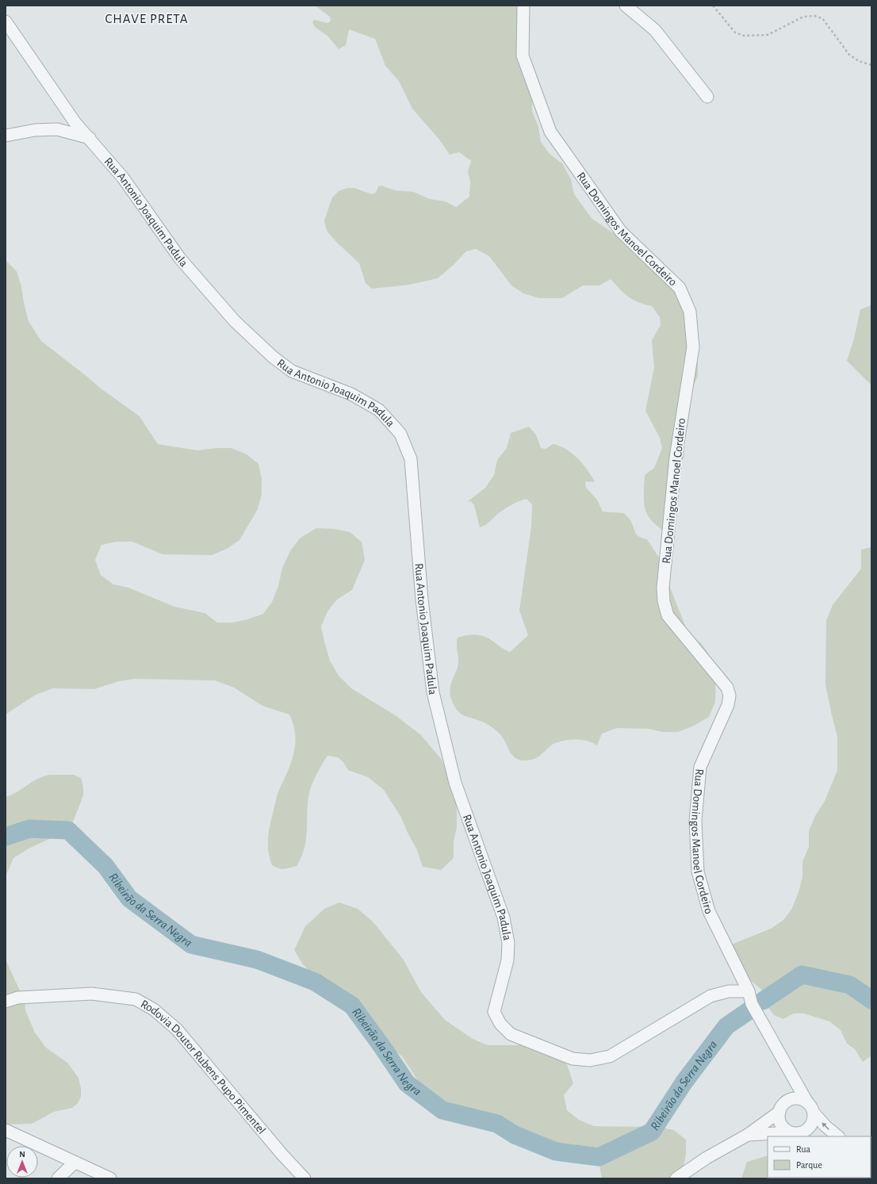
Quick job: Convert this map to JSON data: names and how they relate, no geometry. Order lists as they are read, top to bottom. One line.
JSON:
{"streets":{"street":["Rua Antonio Joaquim Padula","Rua Domingos Manoel Cordeiro","Rodovia Doutor Rubens Pupo Pimentel"]},"crossings":[["Rua Antonio Joaquim Padula","Rua Domingos Manoel Cordeiro"]],"districts":["CHAVE PRETA"],"water":["Ribeirão da Serra Negra"],"legend":["Rua","Parque"],"north":"top"}
